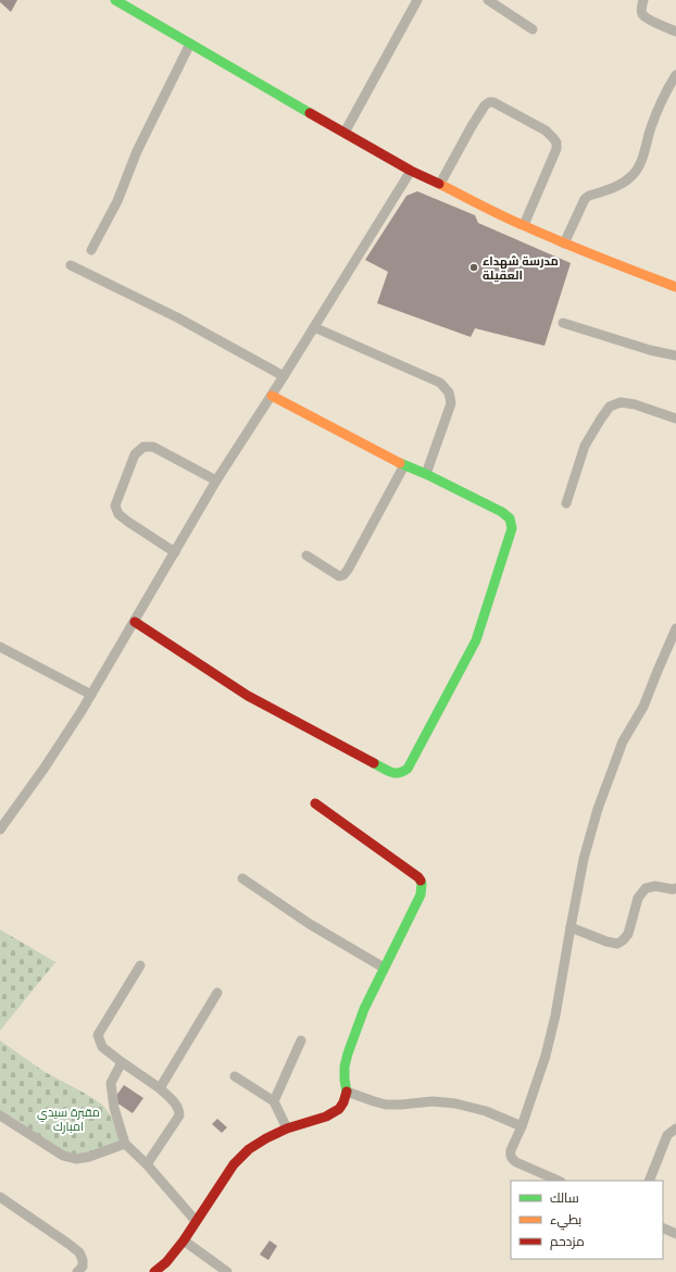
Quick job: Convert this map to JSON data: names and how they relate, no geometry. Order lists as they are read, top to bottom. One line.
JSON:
{"parks":["مقبرة سيدي امبارك"],"places":["مدرسة شهداء العقيلة"],"legend":["سالك","بطيء","مزدحم"]}
